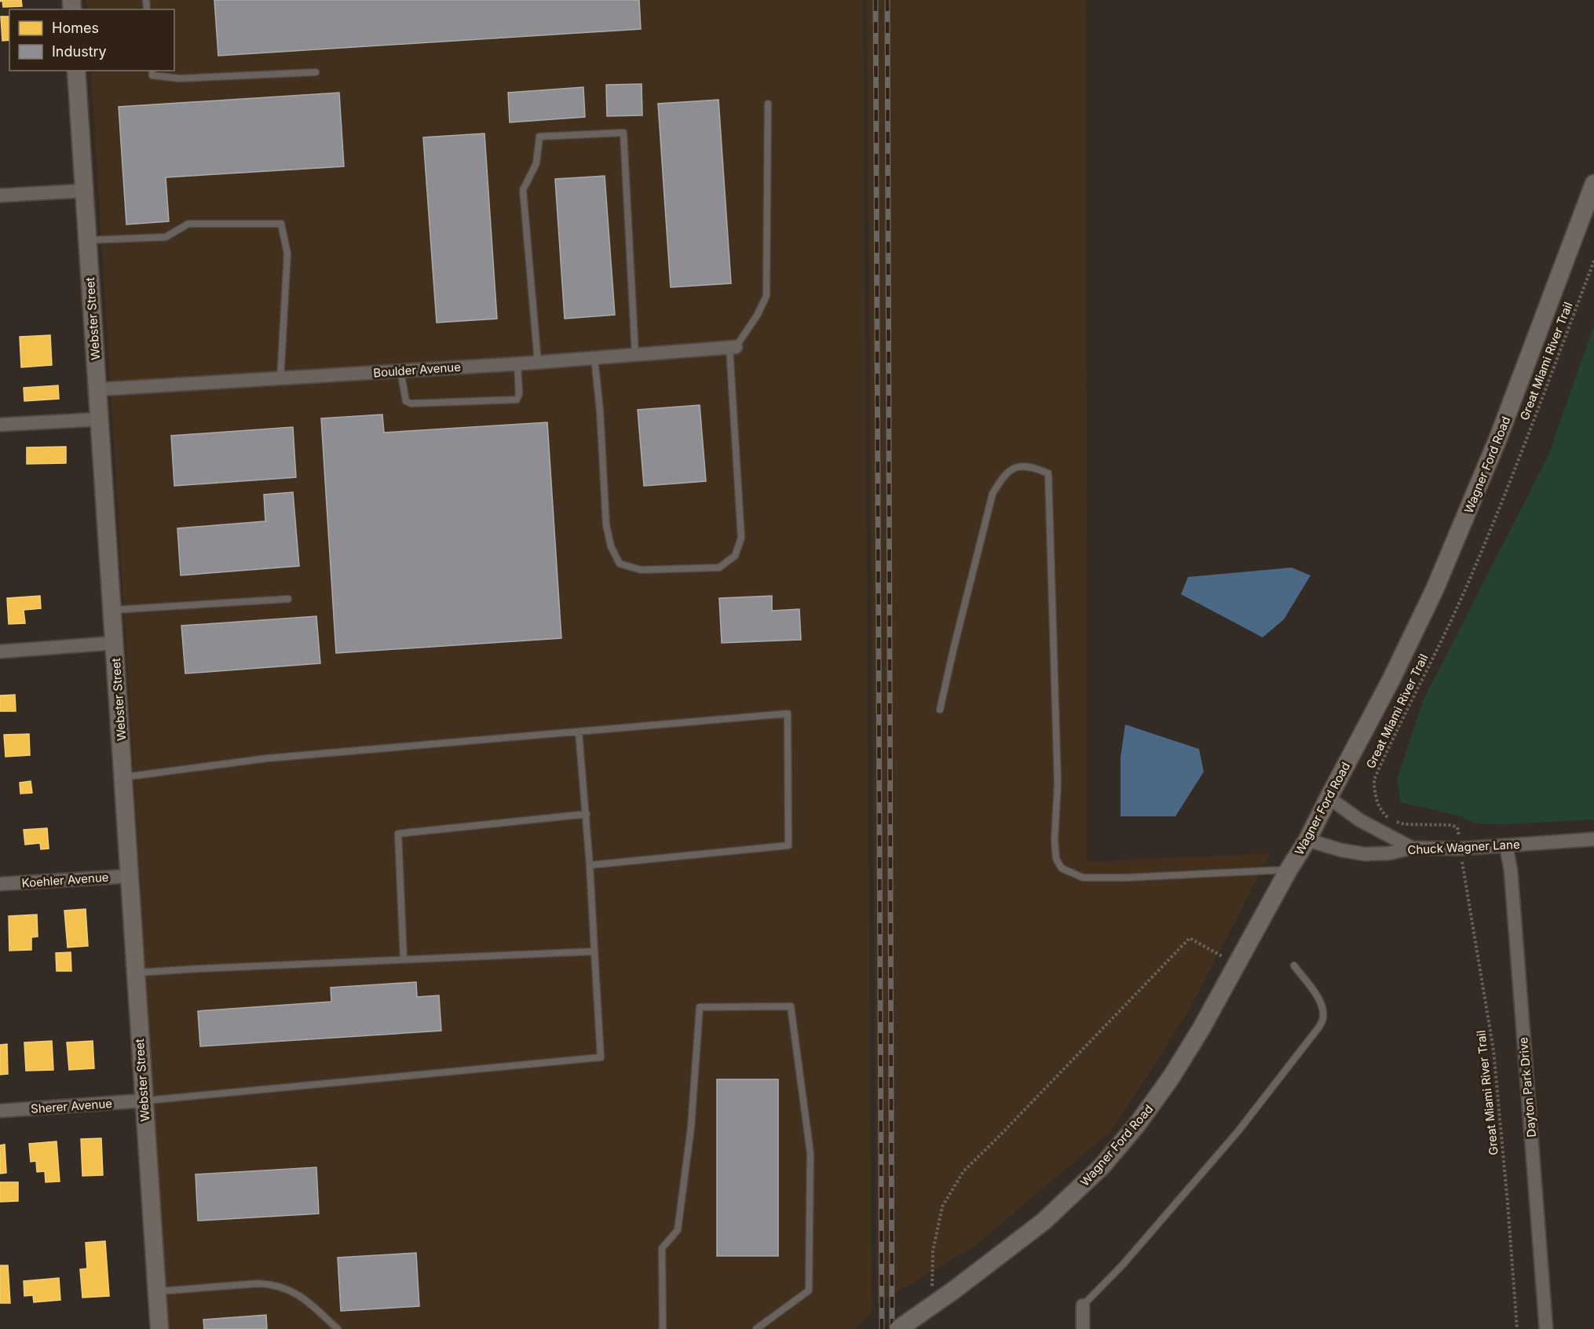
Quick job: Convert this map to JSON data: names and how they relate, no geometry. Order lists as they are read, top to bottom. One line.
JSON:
{"streets":{"main road":["Webster Street","Wagner Ford Road"],"street":["Boulder Avenue","Chuck Wagner Lane","Koehler Avenue","Dayton Park Drive","Sherer Avenue"],"path":["Great Miami River Trail"]},"crossings":[["Webster Street","Boulder Avenue"],["Webster Street","Koehler Avenue"],["Webster Street","Sherer Avenue"],["Great Miami River Trail","Chuck Wagner Lane"],["Wagner Ford Road","Chuck Wagner Lane"],["Chuck Wagner Lane","Dayton Park Drive"]],"legend":["Homes","Industry"]}
